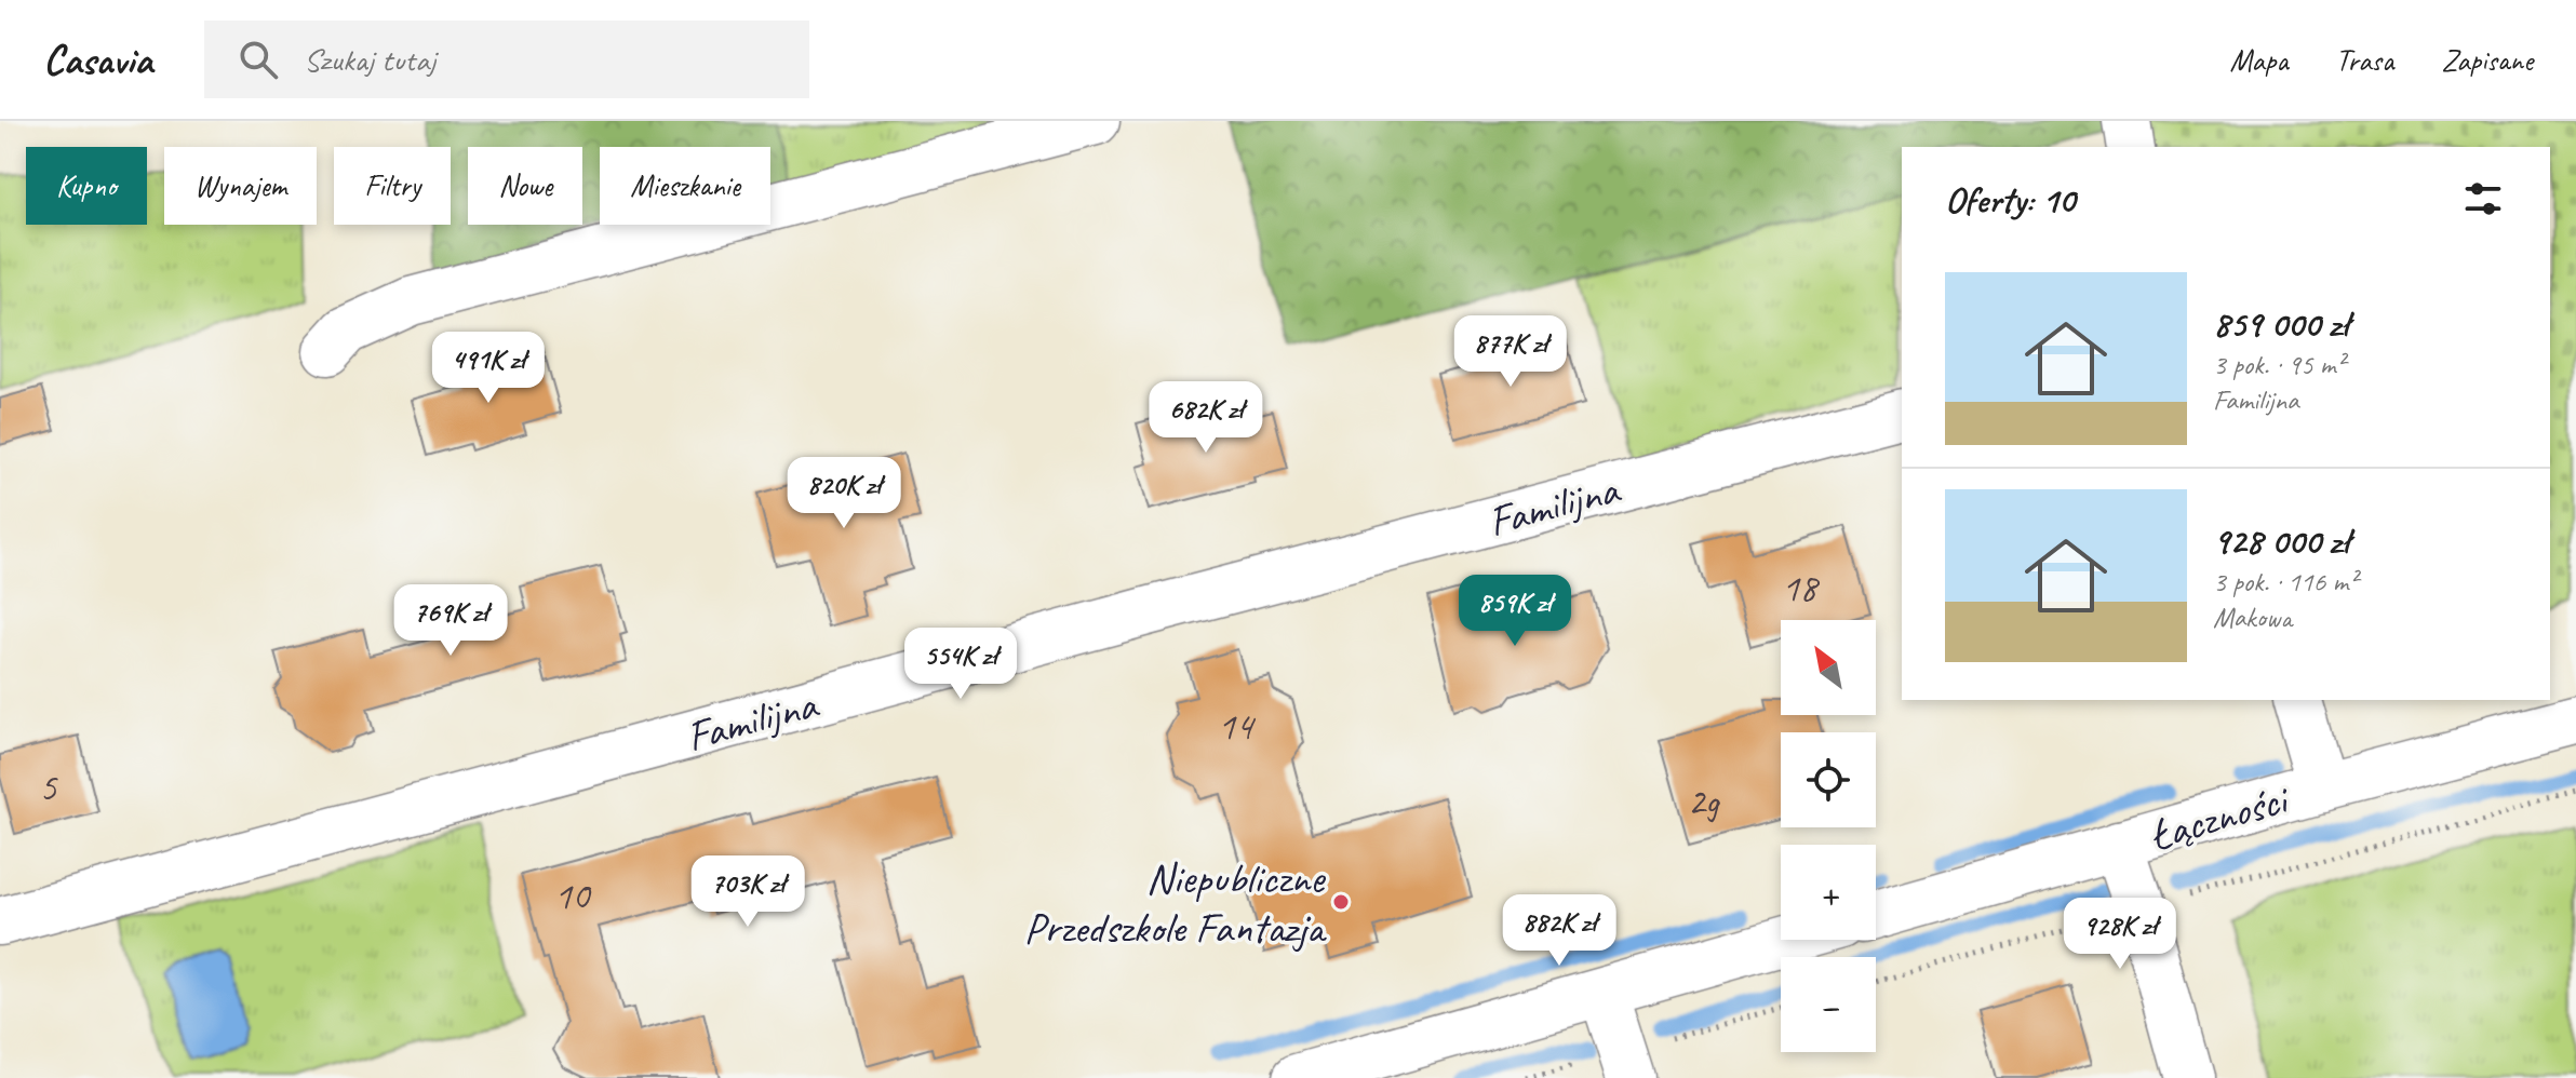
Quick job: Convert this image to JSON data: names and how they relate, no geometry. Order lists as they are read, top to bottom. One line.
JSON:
{"streets":{"street":["Familijna","Łączności"]},"places":["Niepubliczne Przedszkole Fantazja"],"house_numbers":["18","14","5","2g","10"],"north":"top left","page":{"header":"Casavia","search":"Szukaj tutaj","nav":["Mapa","Trasa","Zapisane"],"chip":["Kupno","Wynajem","Filtry","Nowe","Mieszkanie"],"heading":"Oferty: 10","list":[{"name":"859 000 zł","note":"3 pok. · 95 m² · Familijna"},{"name":"928 000 zł","note":"3 pok. · 116 m² · Makowa"}],"price":["877K zł","491K zł","682K zł","820K zł","859K zł","769K zł","554K zł","703K zł","882K zł","928K zł"],"map_buttons":["+","−"]}}
